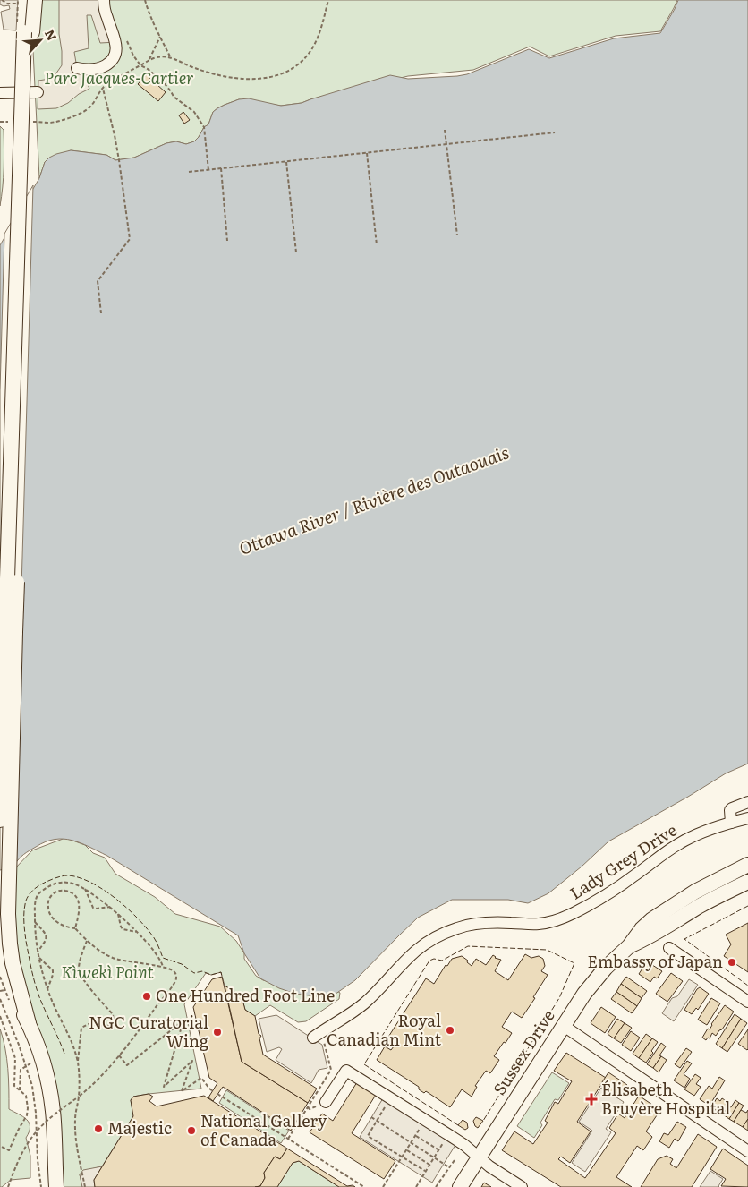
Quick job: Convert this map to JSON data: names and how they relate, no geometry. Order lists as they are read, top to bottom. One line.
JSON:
{"streets":{"main road":["Sussex Drive"],"street":["Lady Grey Drive"]},"water":["Ottawa River / Rivière des Outaouais"],"parks":["Parc Jacques-Cartier","Kìwekì Point"],"places":{"other":["Embassy of Japan","One Hundred Foot Line","Royal Canadian Mint","NGC Curatorial Wing","Majestic","National Gallery of Canada"],"health":["Élisabeth Bruyère Hospital"]},"north":"top right"}
